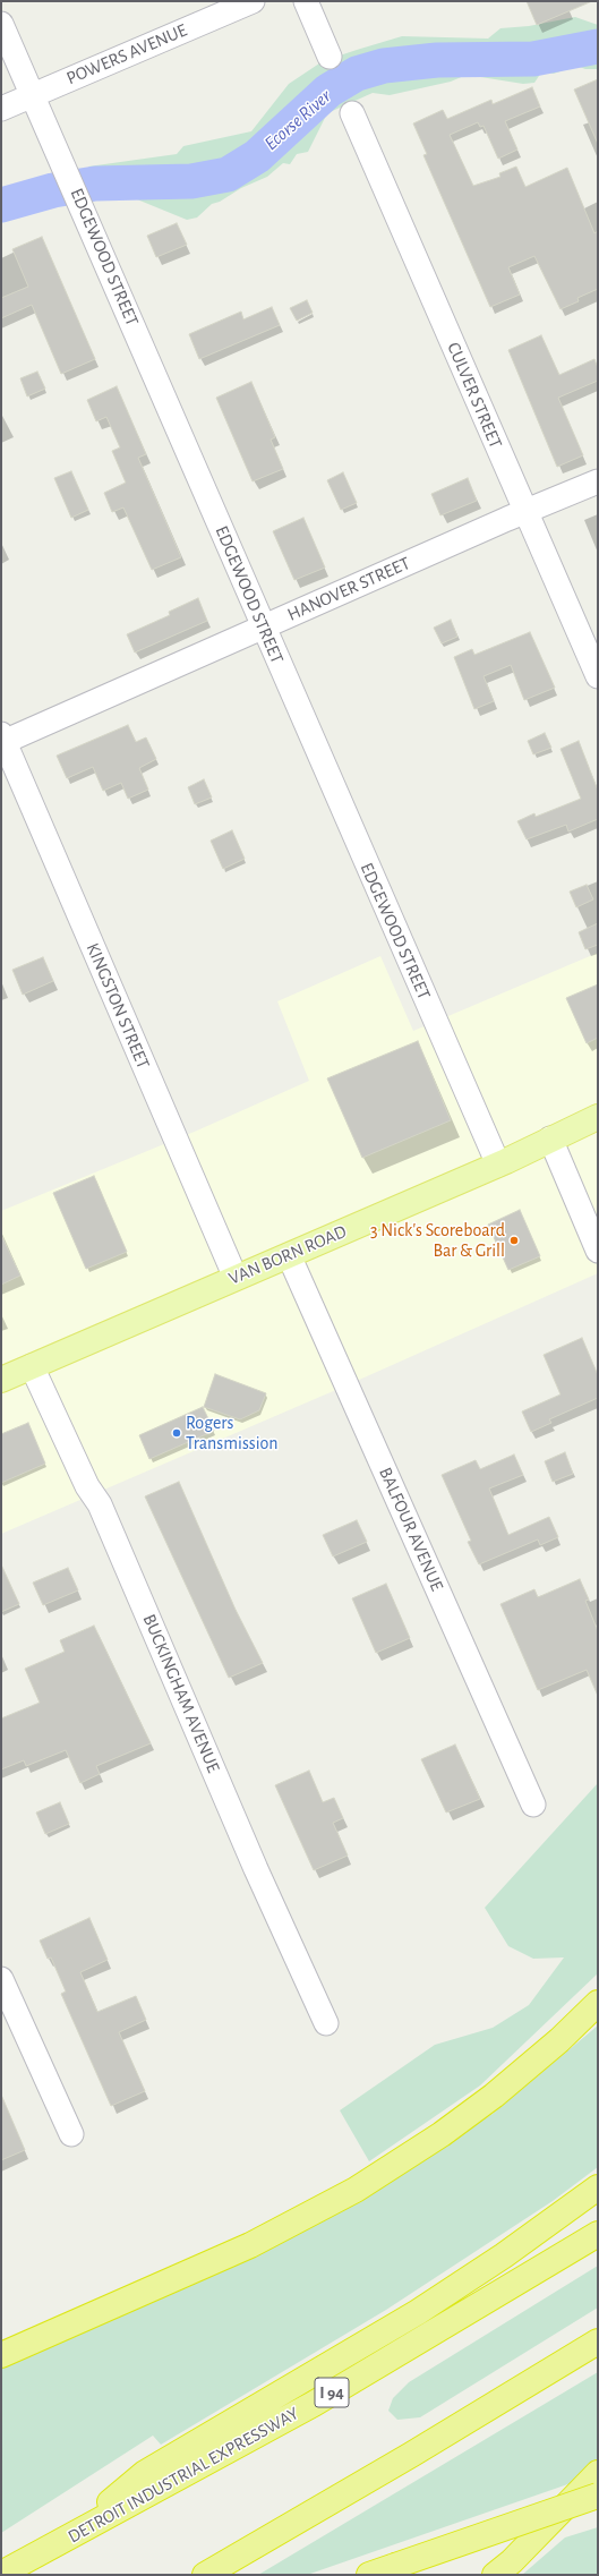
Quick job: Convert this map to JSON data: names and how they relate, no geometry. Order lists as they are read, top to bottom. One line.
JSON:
{"streets":{"highway":["I 94","DETROIT INDUSTRIAL EXPRESSWAY"],"main road":["VAN BORN ROAD"],"street":["POWERS AVENUE","EDGEWOOD STREET","CULVER STREET","HANOVER STREET","KINGSTON STREET","BALFOUR AVENUE","BUCKINGHAM AVENUE"]},"crossings":[["POWERS AVENUE","EDGEWOOD STREET"],["EDGEWOOD STREET","HANOVER STREET"],["EDGEWOOD STREET","VAN BORN ROAD"],["CULVER STREET","HANOVER STREET"],["HANOVER STREET","KINGSTON STREET"],["KINGSTON STREET","VAN BORN ROAD"],["VAN BORN ROAD","BALFOUR AVENUE"],["VAN BORN ROAD","BUCKINGHAM AVENUE"]],"water":["Ecorse River"],"places":["3 Nick's Scoreboard Bar & Grill","Rogers Transmission"]}
